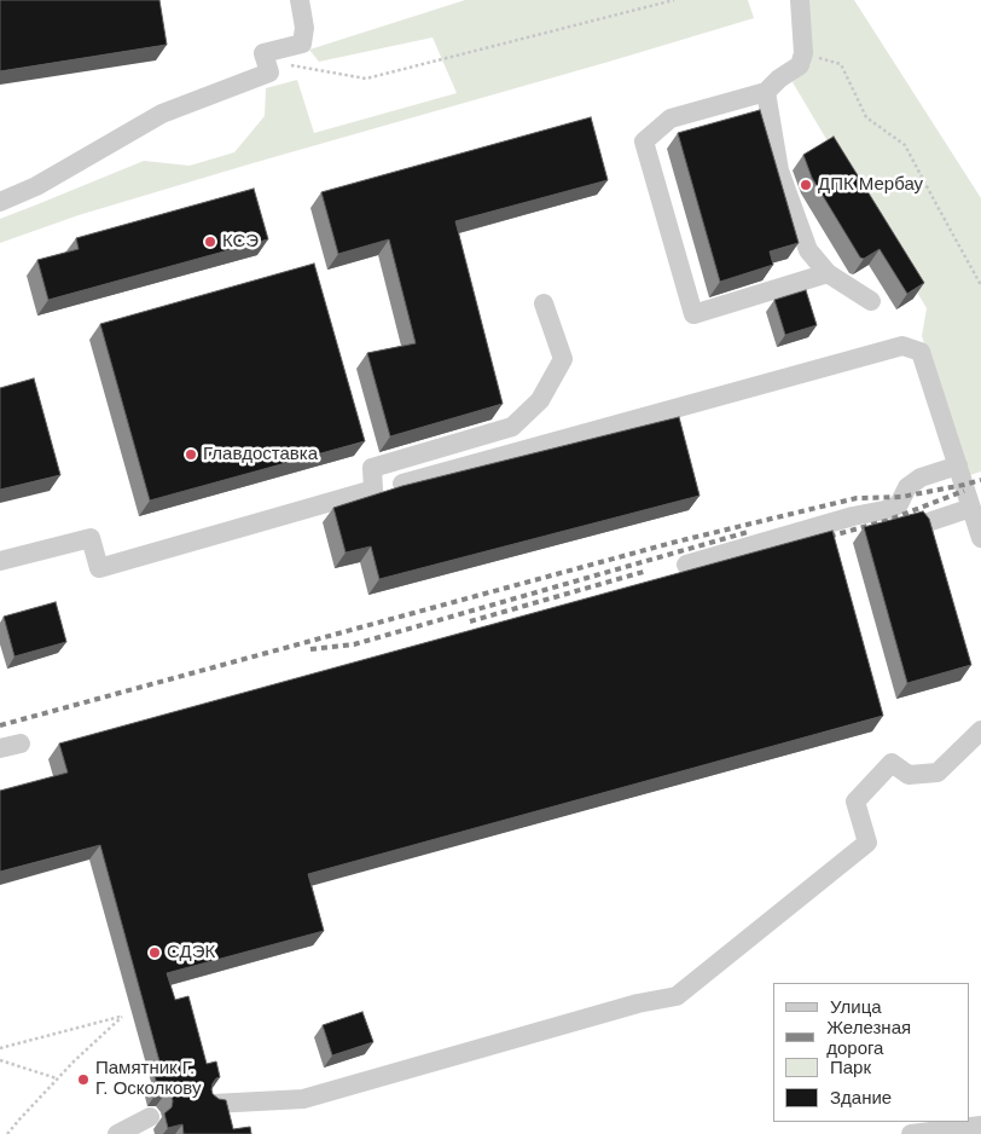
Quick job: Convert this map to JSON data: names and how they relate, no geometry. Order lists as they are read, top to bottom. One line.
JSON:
{"places":["ДПК Мербау","КСЭ","Главдоставка","СДЭК","Памятник Г. Г. Осколкову"],"legend":["Улица","Железная дорога","Парк","Здание"]}
